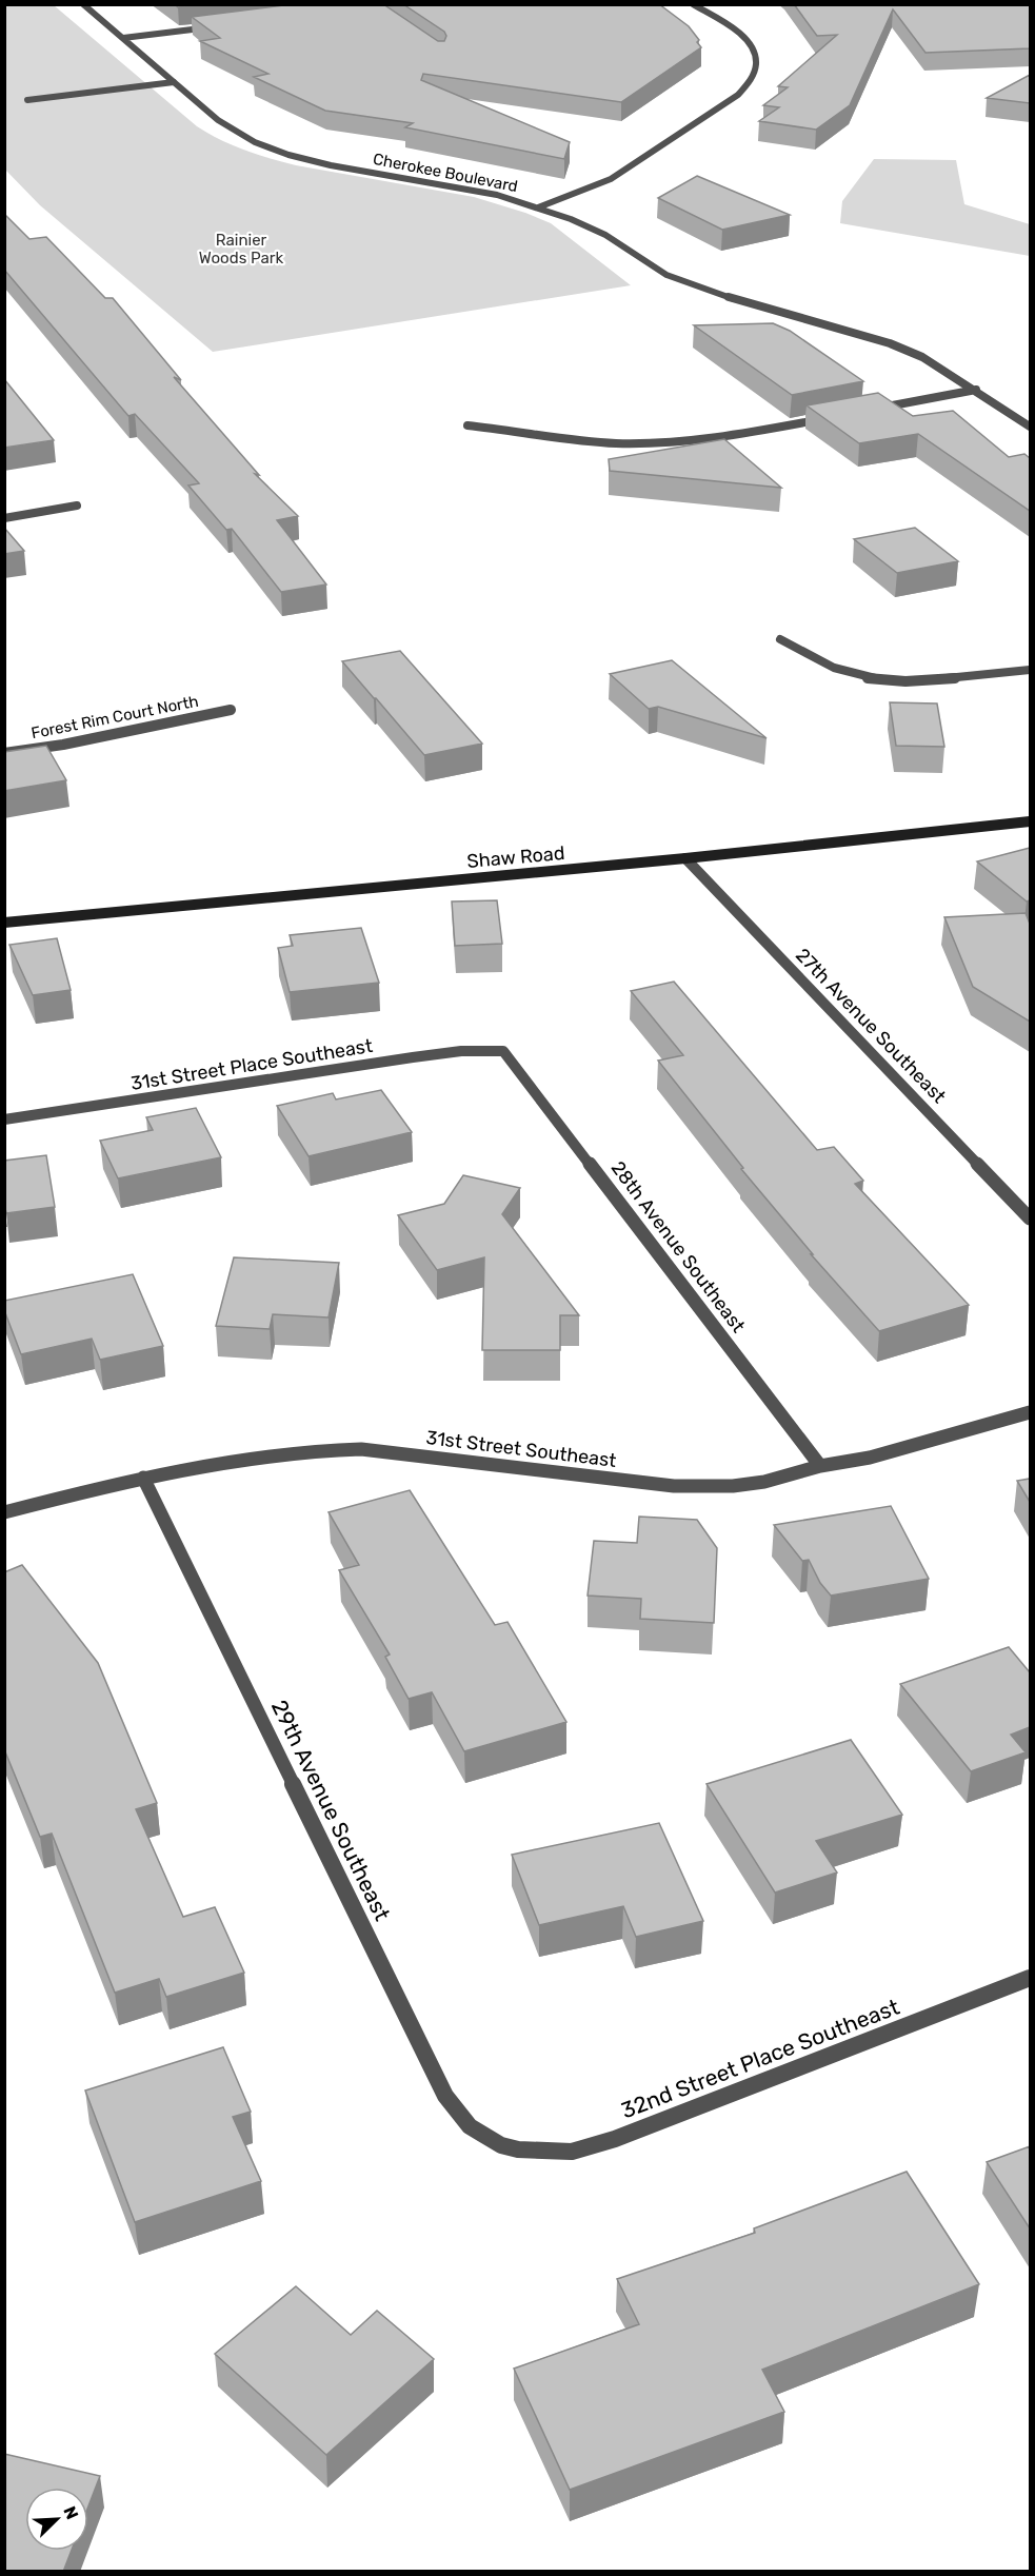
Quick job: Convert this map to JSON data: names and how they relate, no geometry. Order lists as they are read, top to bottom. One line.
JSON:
{"streets":{"main road":["Shaw Road"],"street":["Cherokee Boulevard","Forest Rim Court North","27th Avenue Southeast","31st Street Place Southeast","28th Avenue Southeast","31st Street Southeast","29th Avenue Southeast","32nd Street Place Southeast"]},"crossings":[["Shaw Road","27th Avenue Southeast"],["31st Street Place Southeast","28th Avenue Southeast"],["28th Avenue Southeast","31st Street Southeast"],["31st Street Southeast","29th Avenue Southeast"],["29th Avenue Southeast","32nd Street Place Southeast"]],"parks":["Rainier Woods Park"],"north":"top right"}
